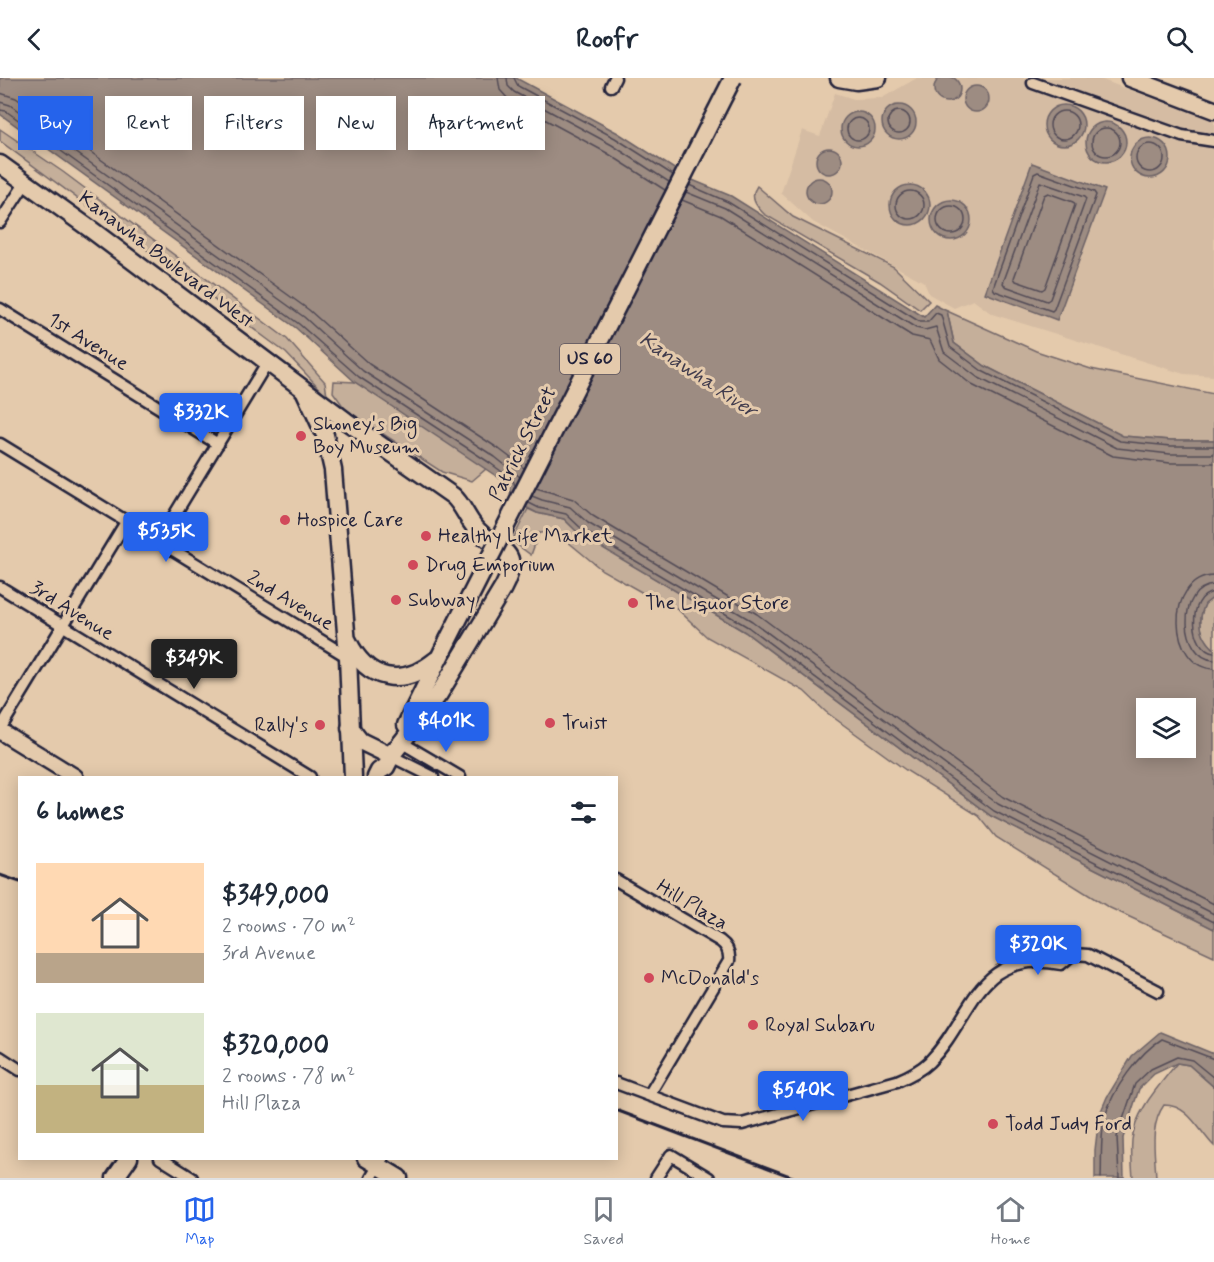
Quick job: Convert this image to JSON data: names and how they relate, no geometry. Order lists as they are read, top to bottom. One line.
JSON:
{"streets":{"main road":["Kanawha Boulevard West","US 60","Patrick Street"],"street":["1st Avenue","2nd Avenue","3rd Avenue","Hill Plaza"]},"crossings":[["Kanawha Boulevard West","Patrick Street"],["Kanawha Boulevard West","2nd Avenue"]],"water":["Kanawha River"],"places":["Shoney's Big Boy Museum","Hospice Care","Healthy Life Market","Drug Emporium","Subway","The Liquor Store","Truist","Rally's","McDonald's","Royal Subaru","Todd Judy Ford"],"page":{"header":"Roofr","chip":["Buy","Rent","Filters","New","Apartment"],"price":["$332K","$535K","$349K","$401K","$320K","$540K"],"heading":"6 homes","list":[{"name":"$349,000","note":"2 rooms · 70 m² · 3rd Avenue"},{"name":"$320,000","note":"2 rooms · 78 m² · Hill Plaza"}],"tabs":["Map","Saved","Home"]}}
